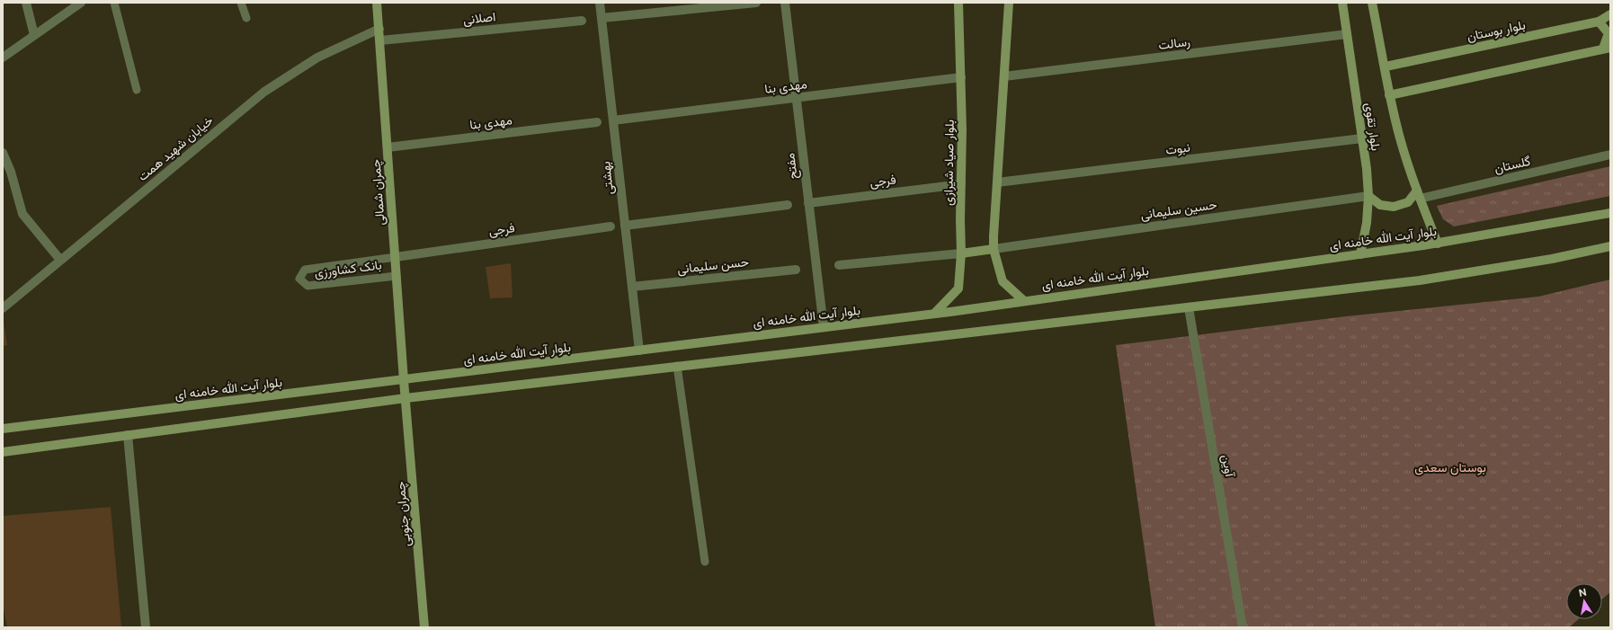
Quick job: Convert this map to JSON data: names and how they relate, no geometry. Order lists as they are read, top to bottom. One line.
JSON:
{"streets":{"main road":["بلوار بوستان","بلوار تقوی","بلوار صیاد شیرازی","چمران شمالی","بلوار آیت الله خامنه ای","چمران جنوبی"],"street":["اصلانی","رسالت","مهدی بنا","خیابان شهید همت","نبوت","گلستان","مفتح","بهشتی","فرجی","حسین سلیمانی","حسن سلیمانی","آوین"],"lane":["بانک کشاورزی"]},"crossings":[["اصلانی","چمران شمالی"],["بلوار بوستان","بلوار تقوی"],["رسالت","بلوار تقوی"],["مهدی بنا","بلوار صیاد شیرازی"],["مهدی بنا","مفتح"],["مهدی بنا","بهشتی"],["مهدی بنا","چمران شمالی"],["بلوار تقوی","نبوت"],["بلوار تقوی","گلستان"],["بلوار تقوی","حسین سلیمانی"],["بلوار تقوی","بلوار آیت الله خامنه ای"],["خیابان شهید همت","چمران شمالی"],["بلوار صیاد شیرازی","فرجی"],["بلوار صیاد شیرازی","بلوار آیت الله خامنه ای"],["مفتح","فرجی"],["مفتح","بلوار آیت الله خامنه ای"],["بهشتی","بلوار آیت الله خامنه ای"],["بهشتی","حسن سلیمانی"],["فرجی","چمران شمالی"],["فرجی","بانک کشاورزی"],["چمران شمالی","بلوار آیت الله خامنه ای"],["چمران شمالی","بانک کشاورزی"],["چمران شمالی","چمران جنوبی"],["بلوار آیت الله خامنه ای","چمران جنوبی"]],"parks":["بوستان سعدی"],"north":"top"}
